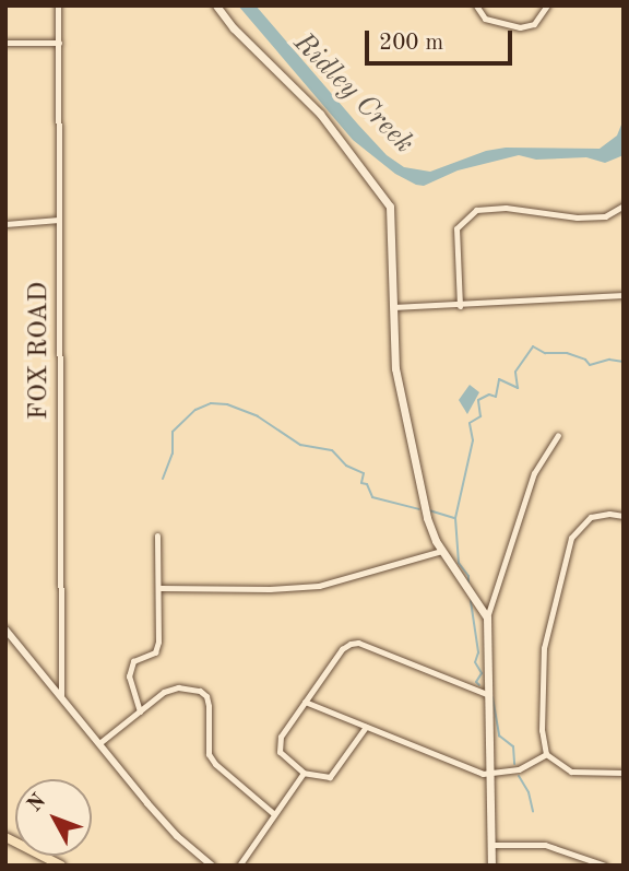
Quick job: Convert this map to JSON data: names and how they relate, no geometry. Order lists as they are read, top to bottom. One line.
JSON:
{"streets":{"street":["FOX ROAD"]},"water":["Ridley Creek"],"scale_bar":"200 m","north":"top left"}
